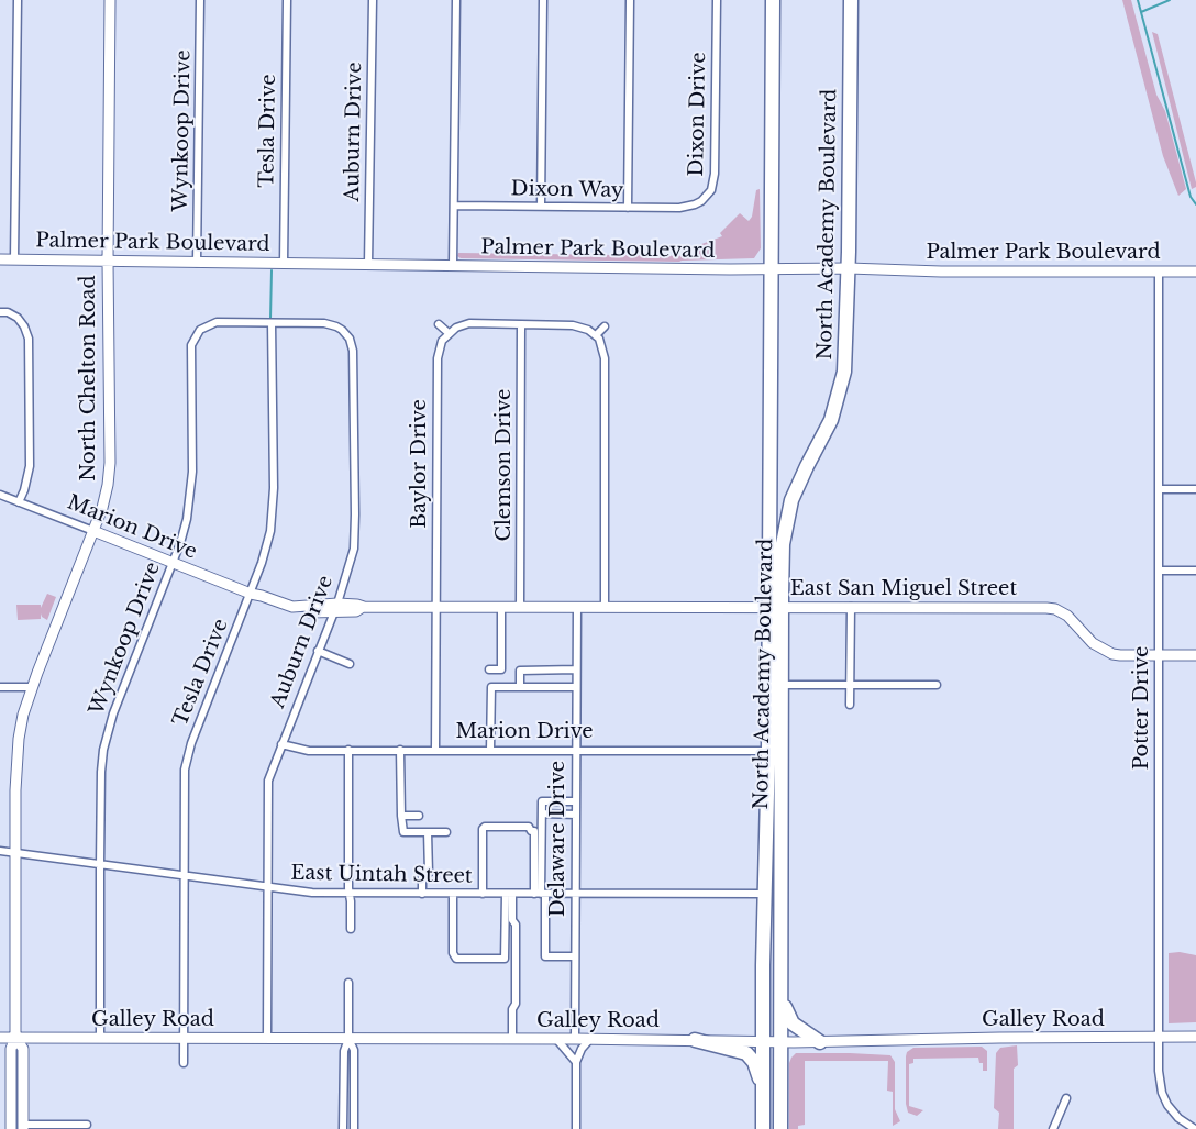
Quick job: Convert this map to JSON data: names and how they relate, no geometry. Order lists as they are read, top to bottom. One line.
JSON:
{"streets":{"highway":["North Academy Boulevard"],"main road":["Palmer Park Boulevard","North Chelton Road","Marion Drive","East San Miguel Street","Galley Road"],"street":["Dixon Drive","Wynkoop Drive","Tesla Drive","Auburn Drive","Dixon Way","Baylor Drive","Clemson Drive","Potter Drive","Delaware Drive","East Uintah Street"]},"crossings":[["Dixon Drive","Dixon Way"],["Wynkoop Drive","Tesla Drive"],["Wynkoop Drive","Auburn Drive"],["Wynkoop Drive","Palmer Park Boulevard"],["Wynkoop Drive","Marion Drive"],["Wynkoop Drive","East Uintah Street"],["Wynkoop Drive","Galley Road"],["Tesla Drive","Auburn Drive"],["Tesla Drive","Palmer Park Boulevard"],["Tesla Drive","Marion Drive"],["Tesla Drive","East Uintah Street"],["Tesla Drive","Galley Road"],["Auburn Drive","Palmer Park Boulevard"],["Auburn Drive","Marion Drive"],["Auburn Drive","East San Miguel Street"],["Auburn Drive","East Uintah Street"],["Auburn Drive","Galley Road"],["North Academy Boulevard","Palmer Park Boulevard"],["North Academy Boulevard","Marion Drive"],["North Academy Boulevard","East San Miguel Street"],["North Academy Boulevard","East Uintah Street"],["North Academy Boulevard","Galley Road"],["Palmer Park Boulevard","North Chelton Road"],["Palmer Park Boulevard","Potter Drive"],["North Chelton Road","Marion Drive"],["North Chelton Road","East Uintah Street"],["North Chelton Road","Galley Road"],["Baylor Drive","Marion Drive"],["Baylor Drive","East San Miguel Street"],["Clemson Drive","East San Miguel Street"],["Marion Drive","East San Miguel Street"],["Marion Drive","Delaware Drive"],["East San Miguel Street","Potter Drive"],["East San Miguel Street","Delaware Drive"],["Potter Drive","Galley Road"],["Delaware Drive","East Uintah Street"],["Delaware Drive","Galley Road"]]}
